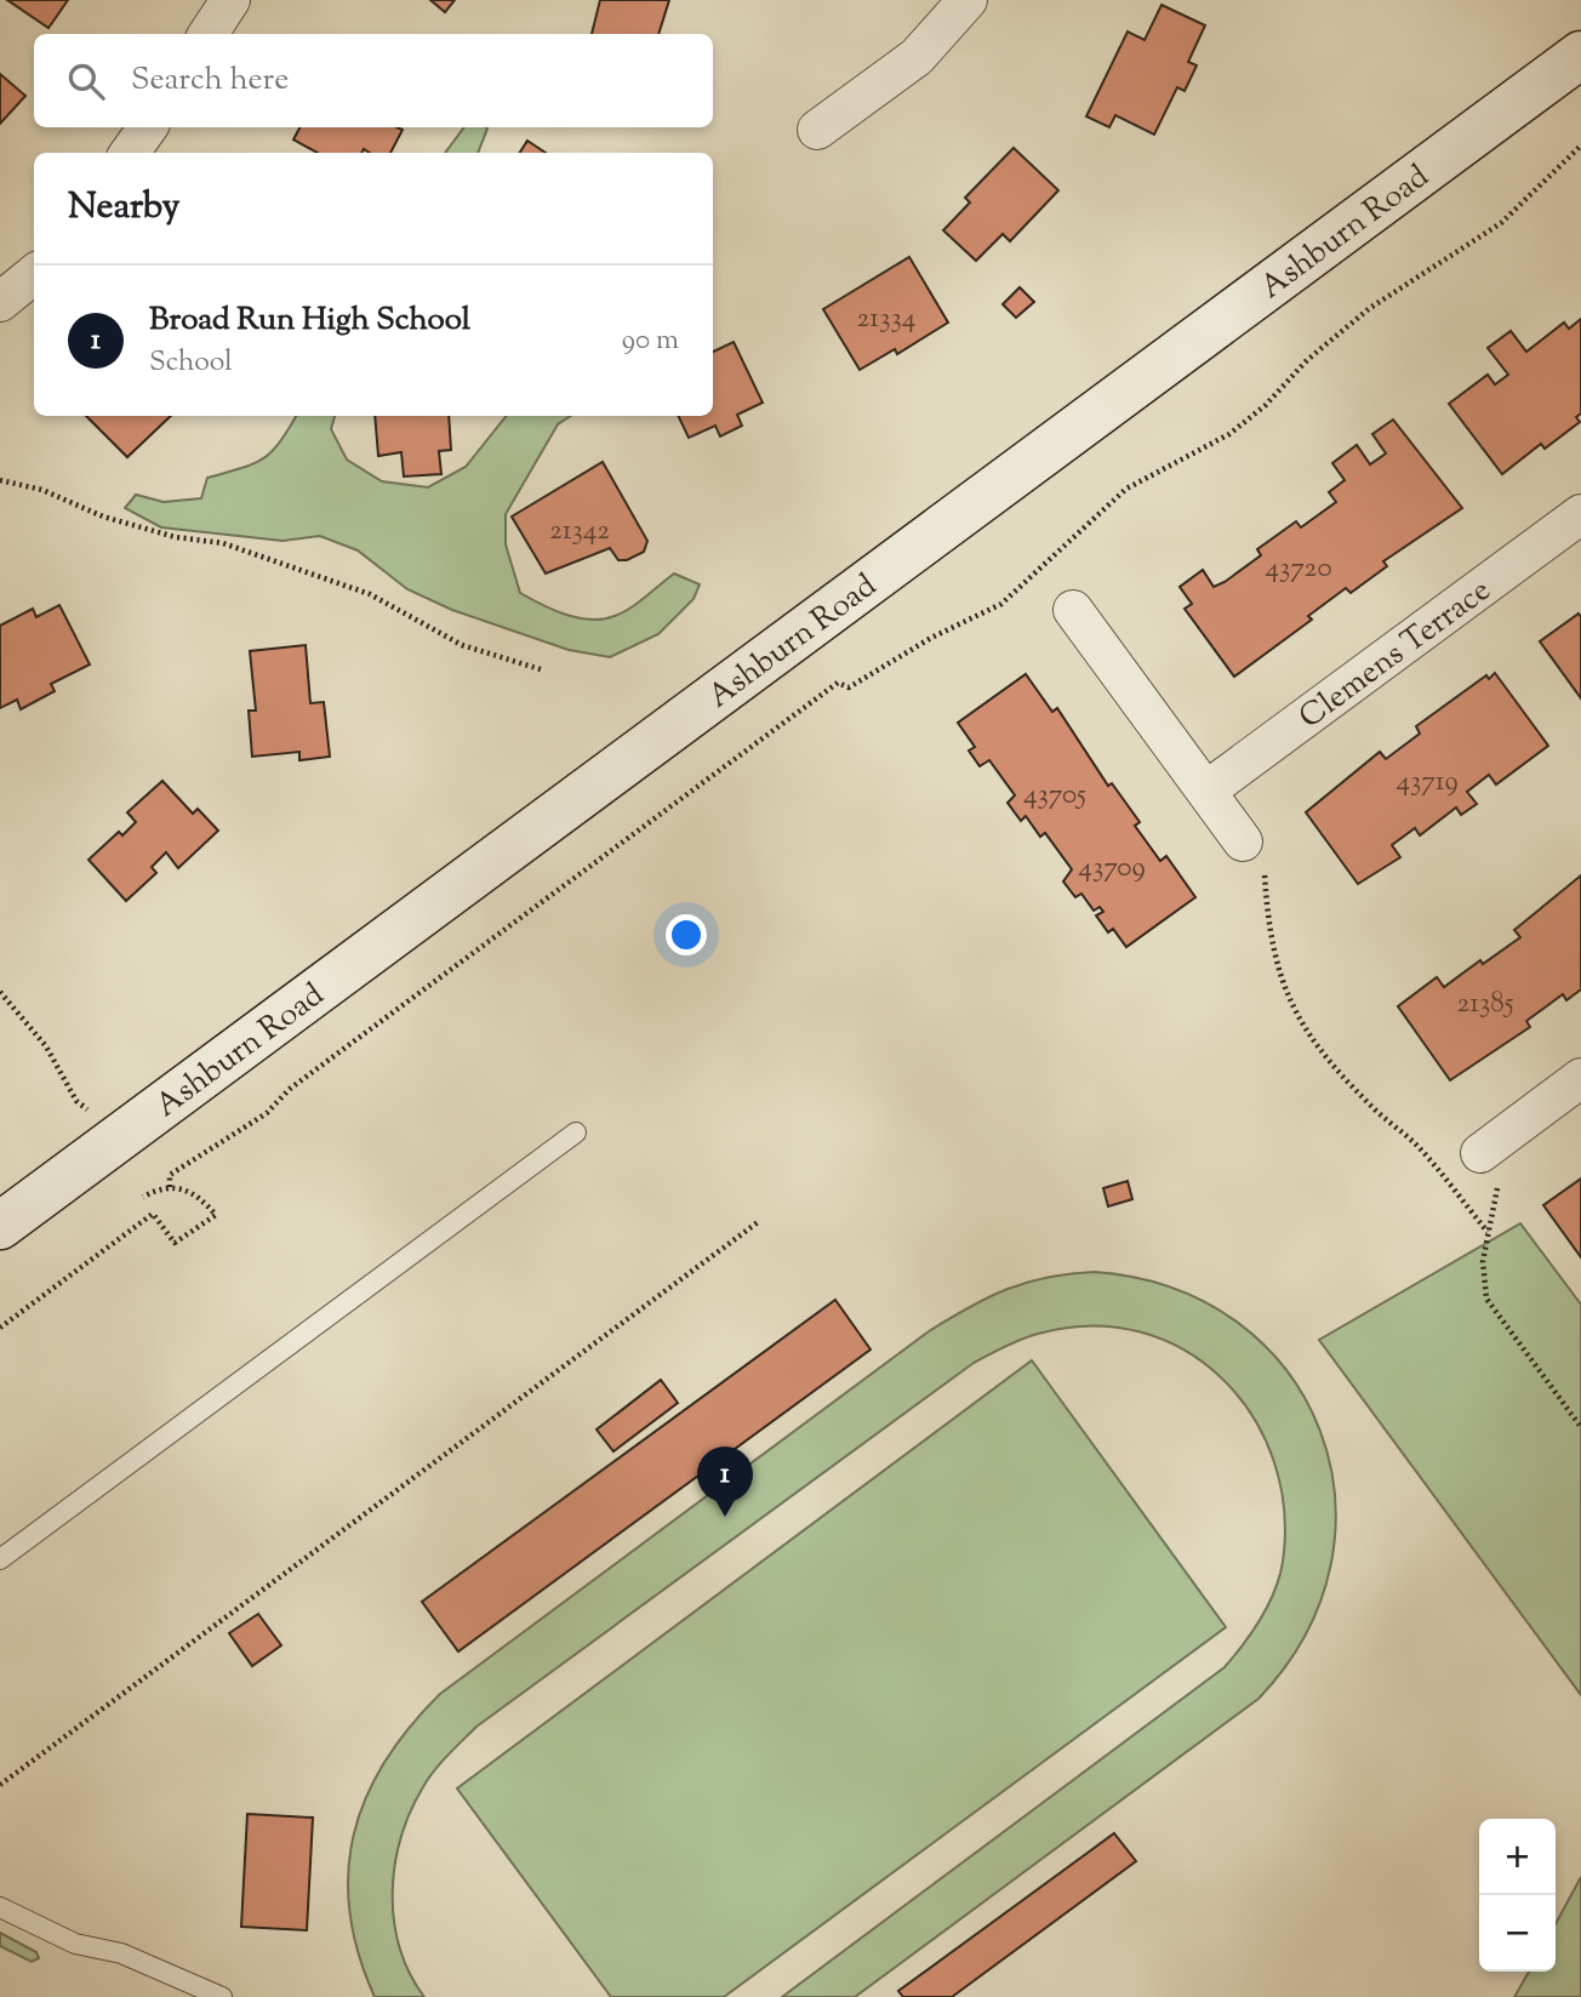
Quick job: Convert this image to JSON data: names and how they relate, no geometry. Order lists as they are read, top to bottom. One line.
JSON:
{"streets":{"main road":["Ashburn Road"],"street":["Clemens Terrace"]},"house_numbers":["21334","21342","43720","43719","43705","43709","21385"],"page":{"search":"Search here","heading":"Nearby","list":[{"mark":"1","name":"Broad Run High School","note":"School","value":"90 m"}],"pins":"1","map_buttons":["+","−"]}}
